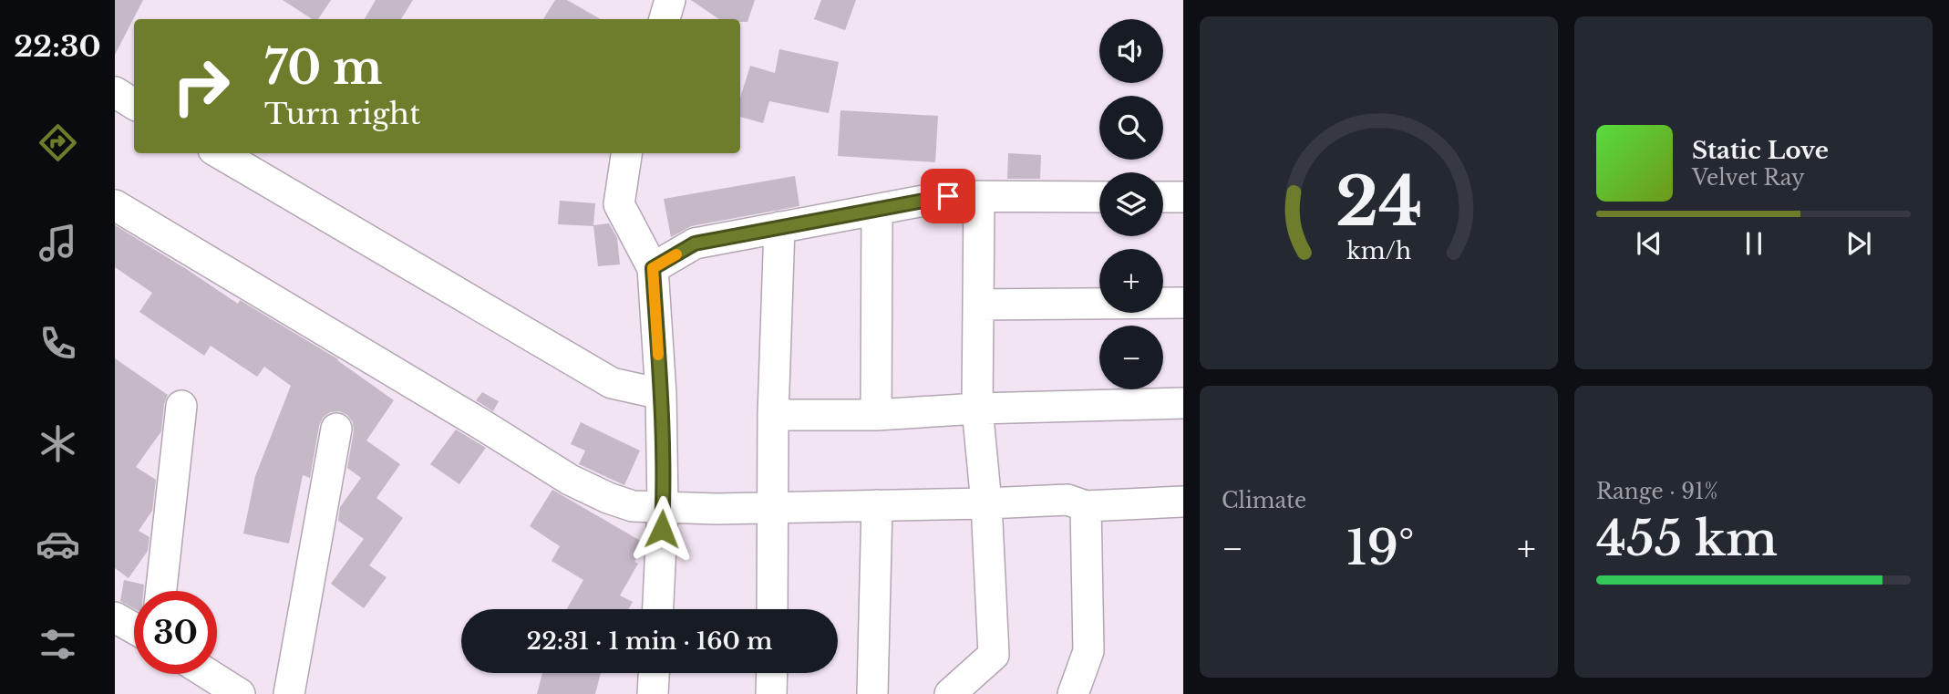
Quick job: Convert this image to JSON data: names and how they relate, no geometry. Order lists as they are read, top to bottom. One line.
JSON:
{"page":{"tabs":"22:30","map_buttons":["+","−"],"turn":["70 m","Turn right"],"song":["Static Love","Velvet Ray"],"tile":["Climate",["Range · 91%","455 km"]],"heat":["−","19°","+"],"limit":"30","trip":"22:31 · 1 min · 160 m","gauge":["24","km/h"]}}
